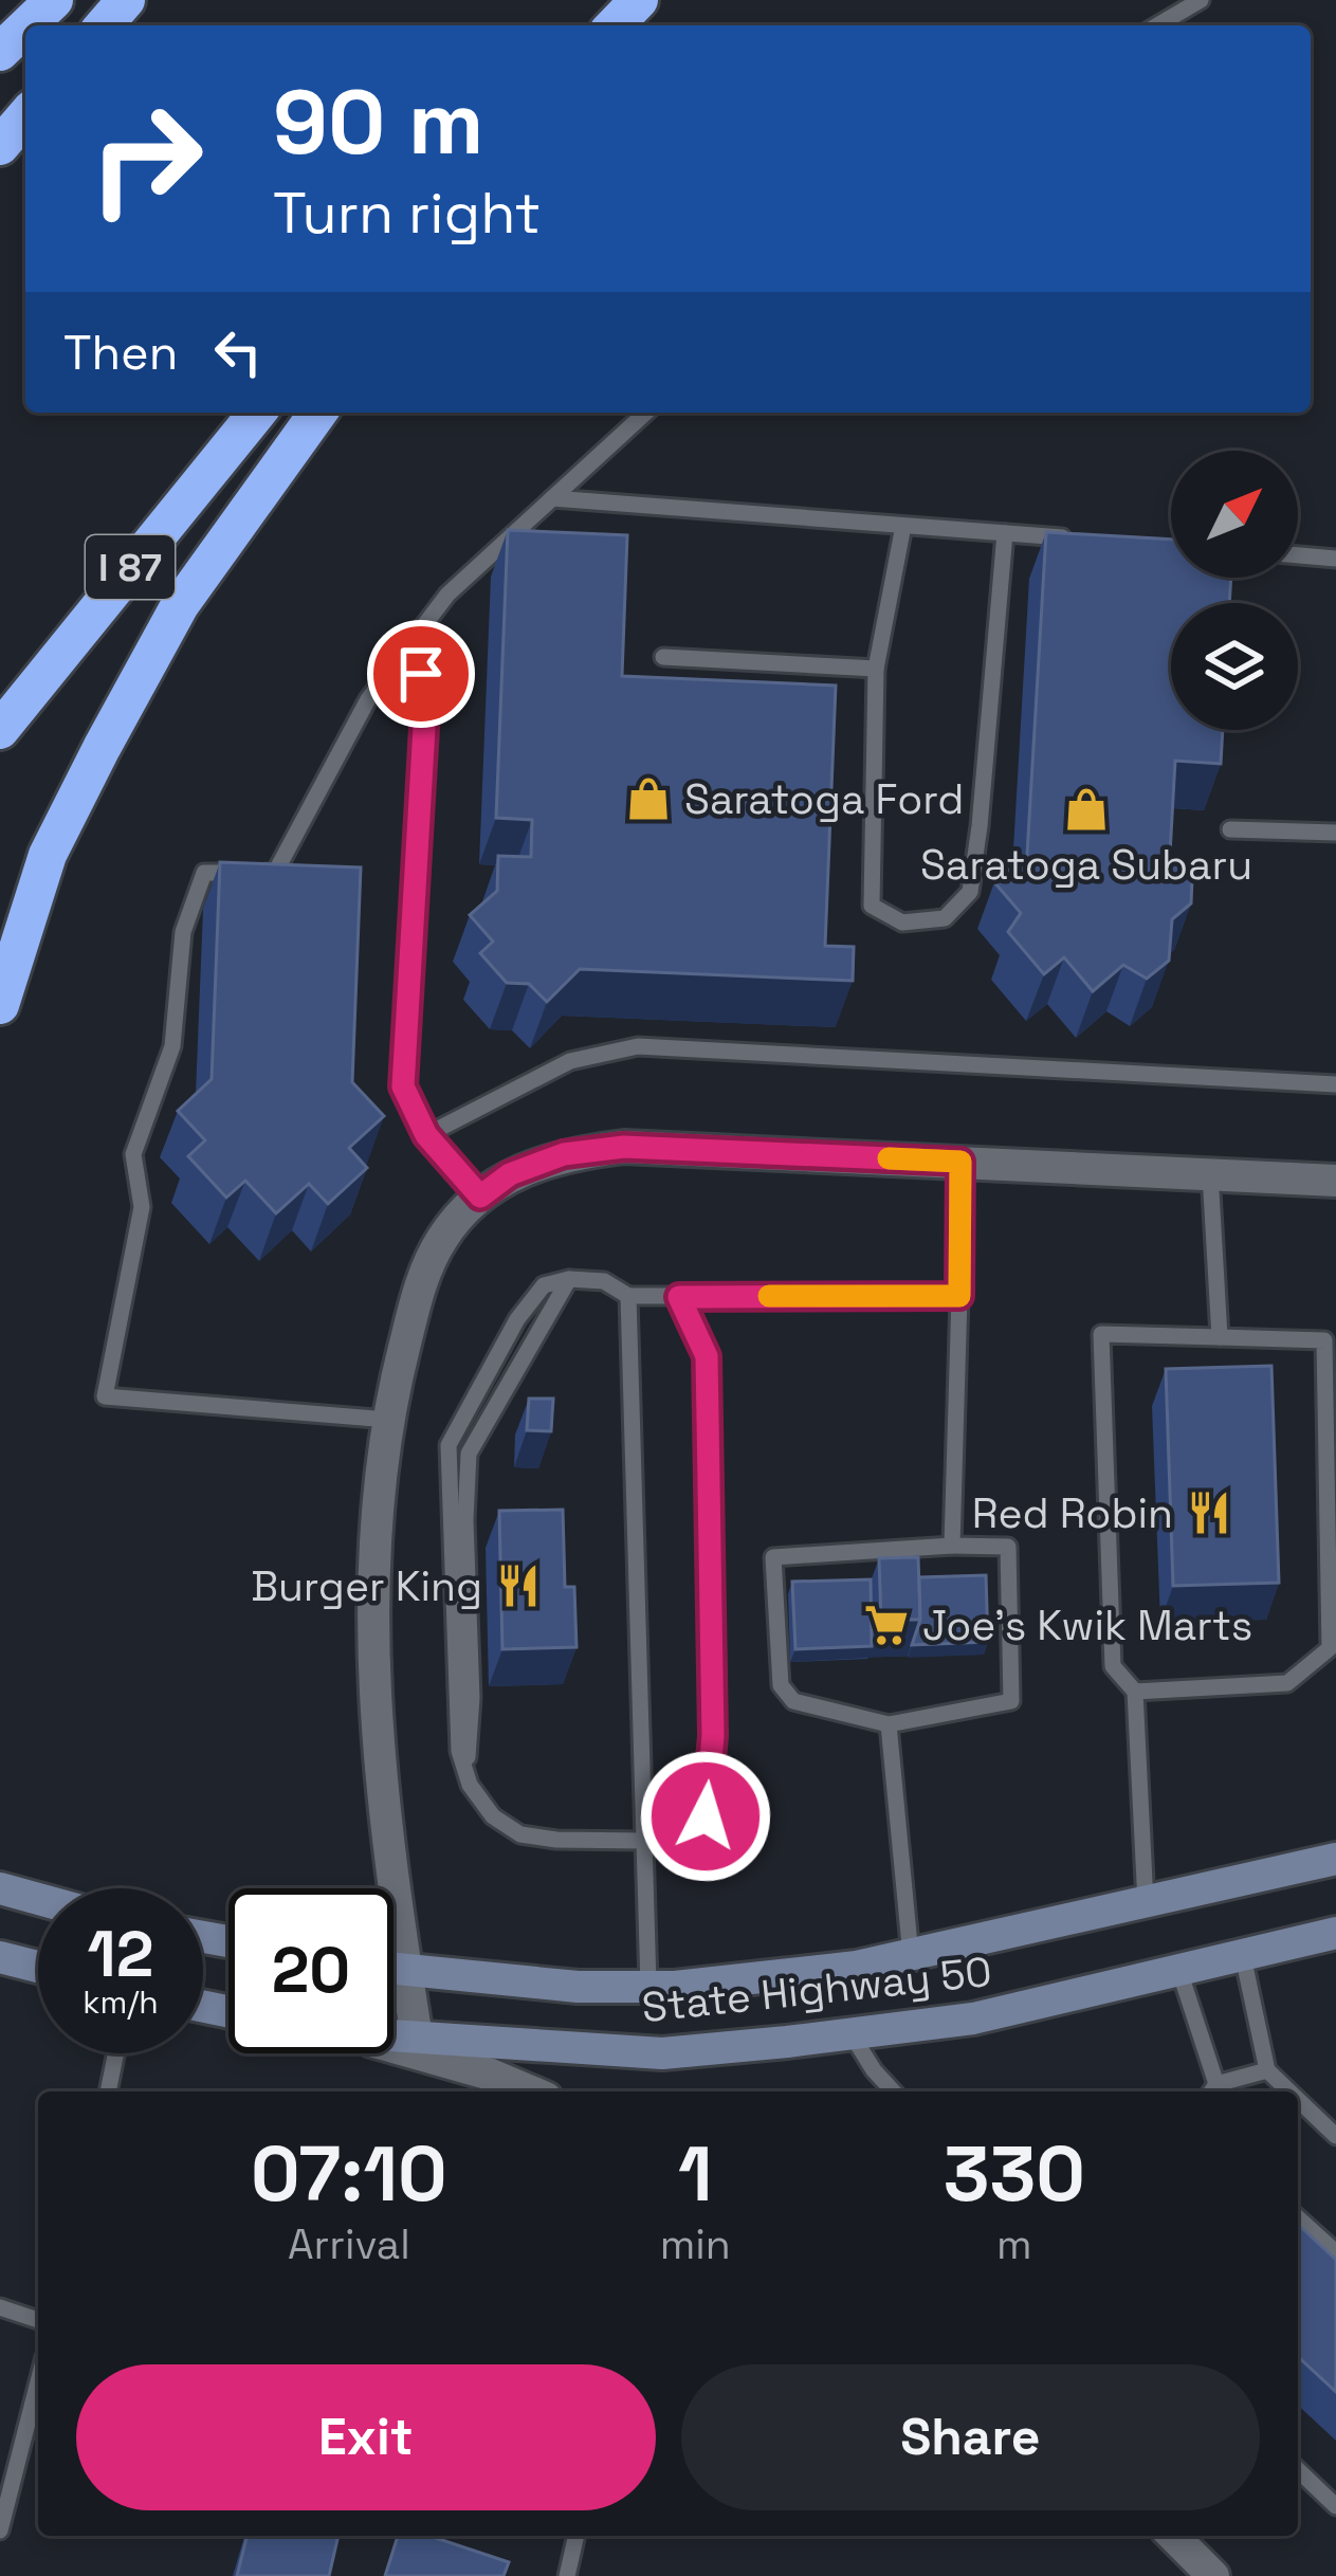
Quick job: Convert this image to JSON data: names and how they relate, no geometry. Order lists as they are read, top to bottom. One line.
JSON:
{"streets":{"highway":["I 87"],"main road":["State Highway 50"]},"places":{"shop":["Saratoga Ford","Saratoga Subaru"],"restaurant":["Red Robin","Burger King"],"supermarket":["Joe's Kwik Marts"]},"north":"top right","page":{"turn":["90 m","Turn right"],"then":"Then","speed":"12 km/h","limit":"20","eta":["07:10","Arrival","1","min","330","m"],"buttons":["Exit","Share"]}}
